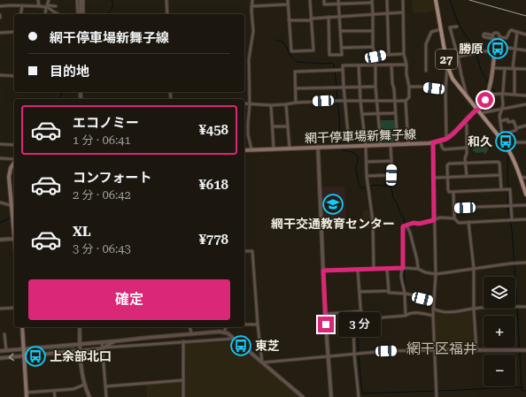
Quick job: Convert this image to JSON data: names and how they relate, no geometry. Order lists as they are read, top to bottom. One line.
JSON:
{"streets":{"main road":["27","網干停車場新舞子線"]},"crossings":[["27","網干停車場新舞子線"]],"districts":["網干区福井"],"places":{"bus stop":["勝原","和久","東芝","上余部北口"],"school or university":["網干交通教育センター"]},"page":{"banner":["網干停車場新舞子線","目的地"],"list":[{"name":"エコノミー","note":"1 分 · 06:41","value":"¥458"},{"name":"コンフォート","note":"2 分 · 06:42","value":"¥618"},{"name":"XL","note":"3 分 · 06:43","value":"¥778"}],"buttons":"確定","map_buttons":["+","−"],"bubble":"3 分"}}
